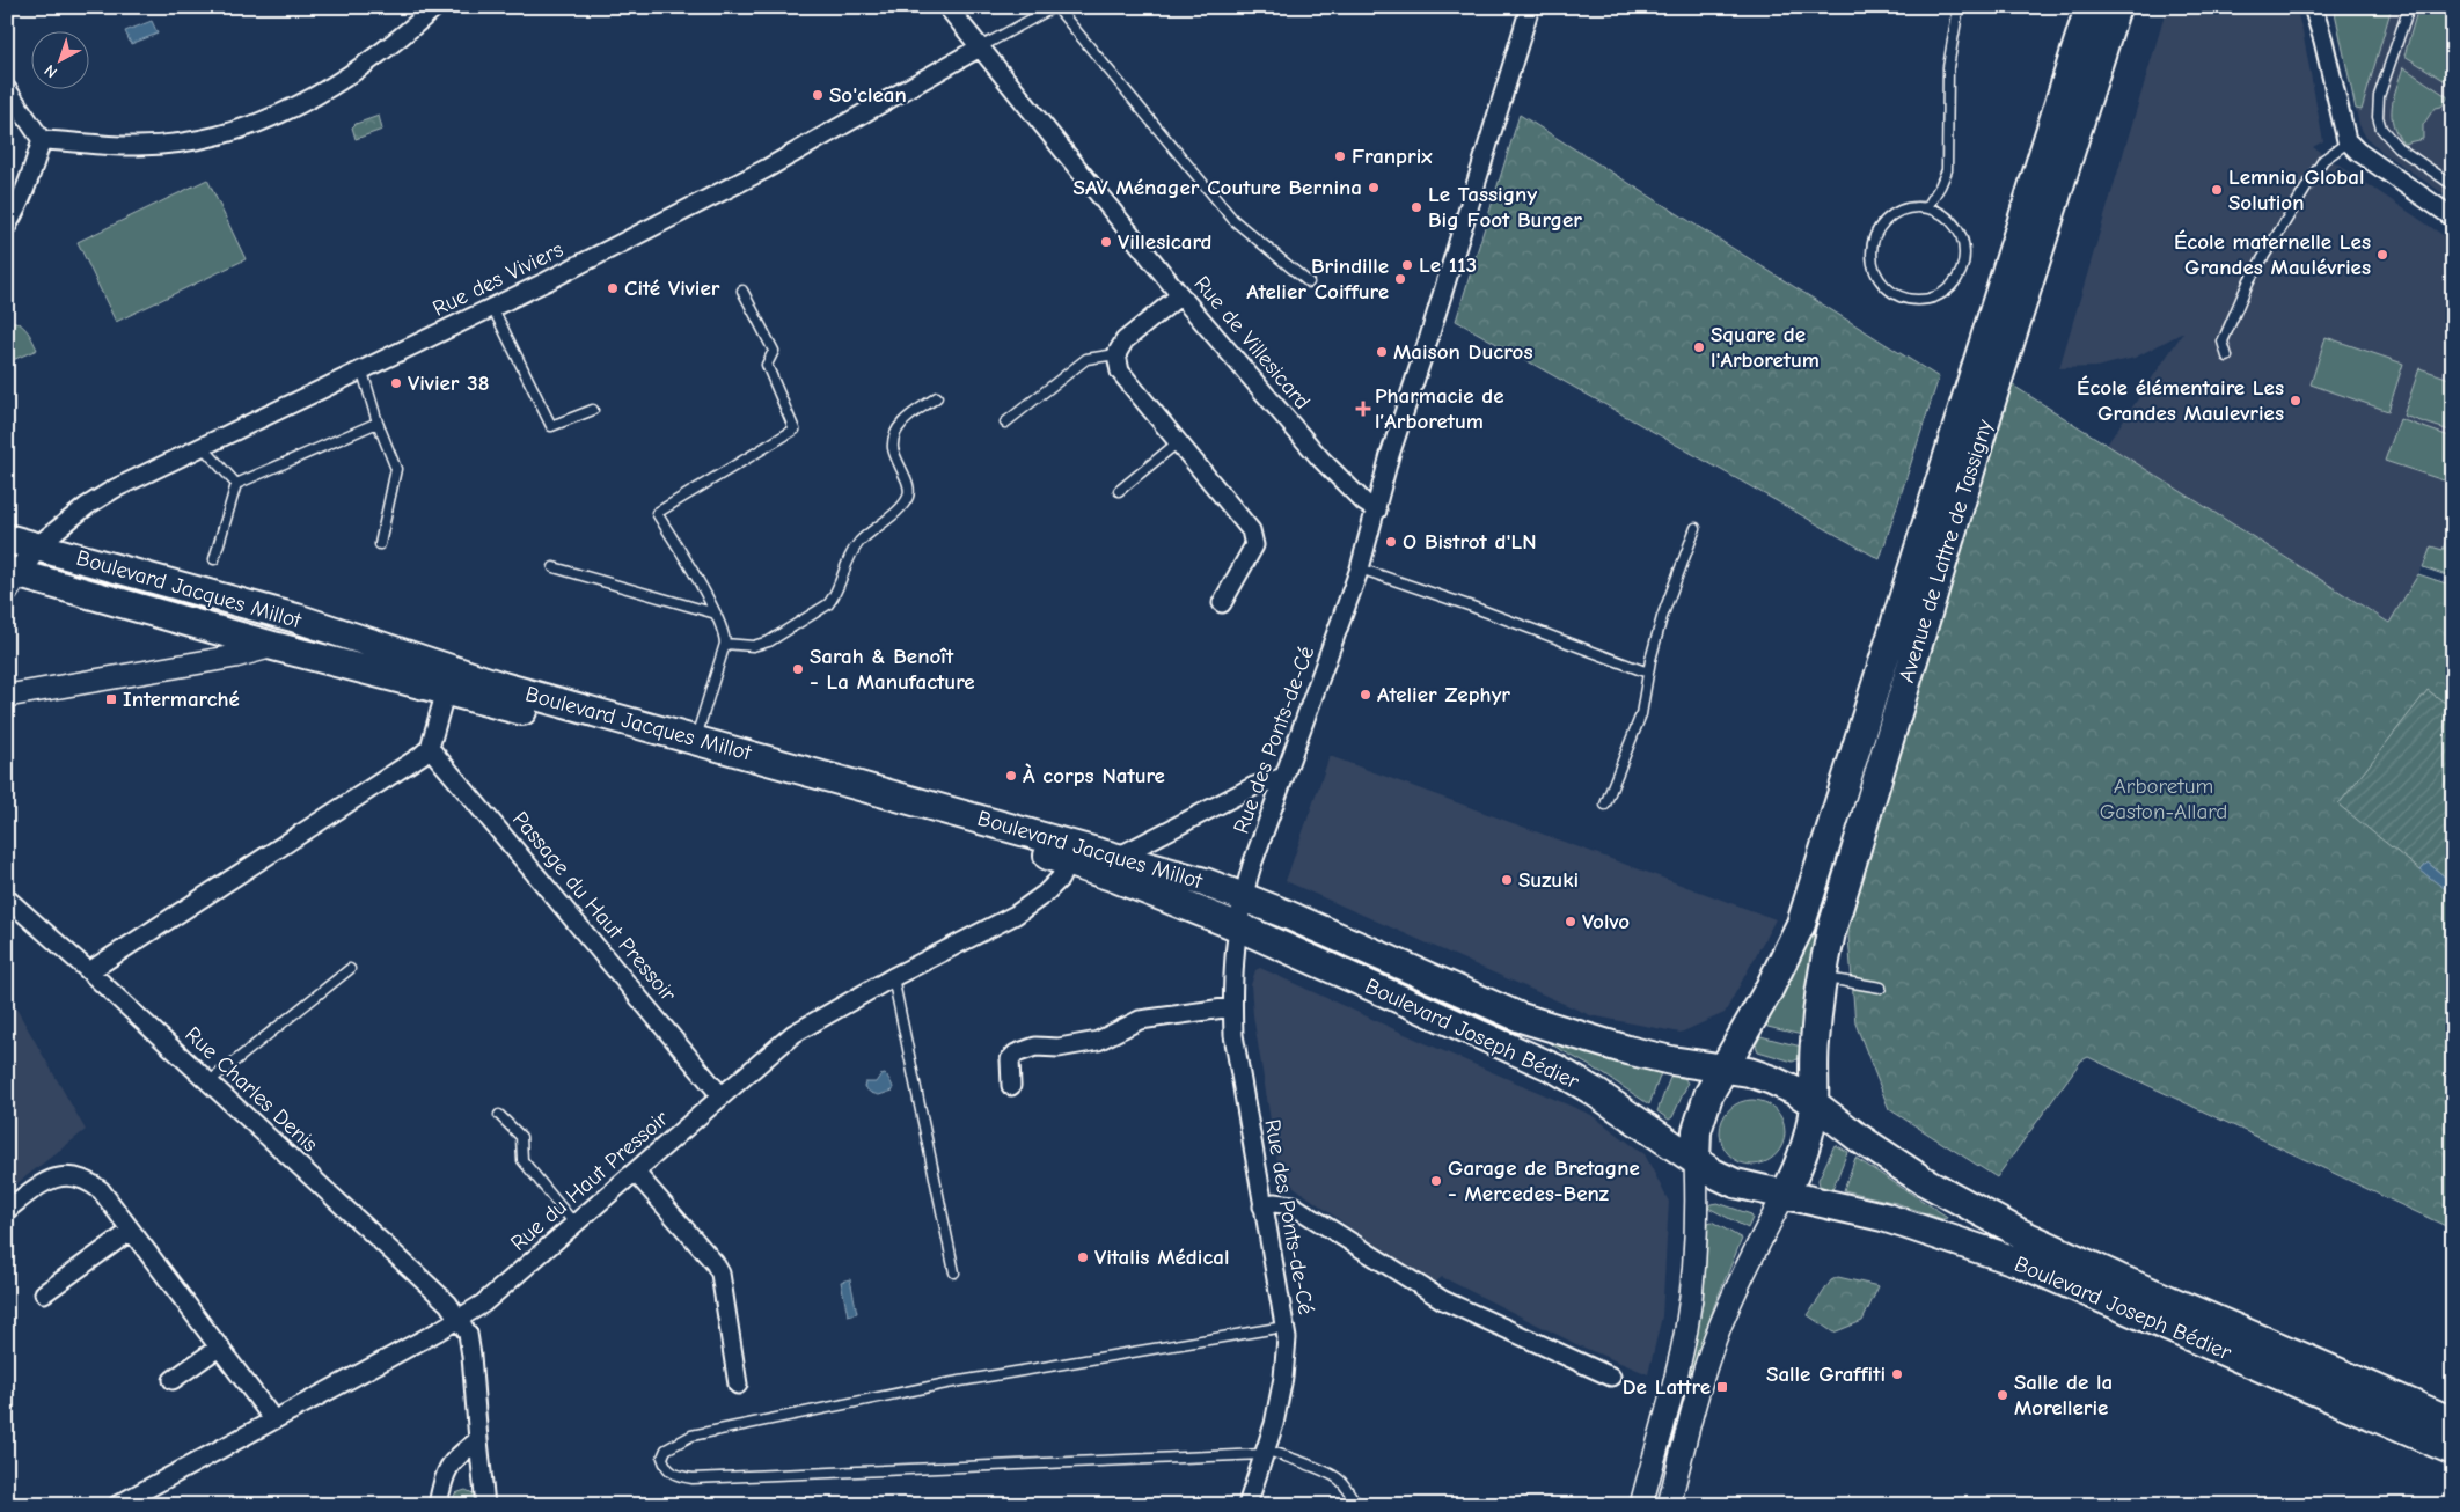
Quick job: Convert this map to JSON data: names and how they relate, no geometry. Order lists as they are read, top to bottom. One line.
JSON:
{"streets":{"main road":["Avenue de Lattre de Tassigny","Boulevard Jacques Millot","Boulevard Joseph Bédier"],"street":["Rue des Viviers","Rue de Villesicard","Rue des Ponts-de-Cé","Passage du Haut Pressoir","Rue Charles Denis","Rue du Haut Pressoir"]},"crossings":[["Rue des Viviers","Rue de Villesicard"],["Rue des Viviers","Boulevard Jacques Millot"],["Rue de Villesicard","Rue des Ponts-de-Cé"],["Avenue de Lattre de Tassigny","Boulevard Joseph Bédier"],["Boulevard Jacques Millot","Rue des Ponts-de-Cé"],["Boulevard Jacques Millot","Boulevard Joseph Bédier"],["Boulevard Jacques Millot","Rue du Haut Pressoir"],["Rue des Ponts-de-Cé","Boulevard Joseph Bédier"],["Passage du Haut Pressoir","Rue du Haut Pressoir"],["Rue Charles Denis","Rue du Haut Pressoir"]],"parks":["Arboretum Gaston-Allard"],"places":{"other":["So'clean","Franprix","SAV Ménager Couture Bernina","Lemnia Global Solution","Le Tassigny Big Foot Burger","Villesicard","École maternelle Les Grandes Maulévries","Le 113","Brindille Atelier Coiffure","Cité Vivier","Square de l'Arboretum","Maison Ducros","Vivier 38","École élémentaire Les Grandes Maulevries","O Bistrot d'LN","Sarah & Benoît - La Manufacture","Atelier Zephyr","À corps Nature","Suzuki","Volvo","Garage de Bretagne - Mercedes-Benz","Vitalis Médical","Salle Graffiti","Salle de la Morellerie"],"health":["Pharmacie de l’Arboretum"],"transit":["Intermarché","De Lattre"]},"north":"bottom left"}
